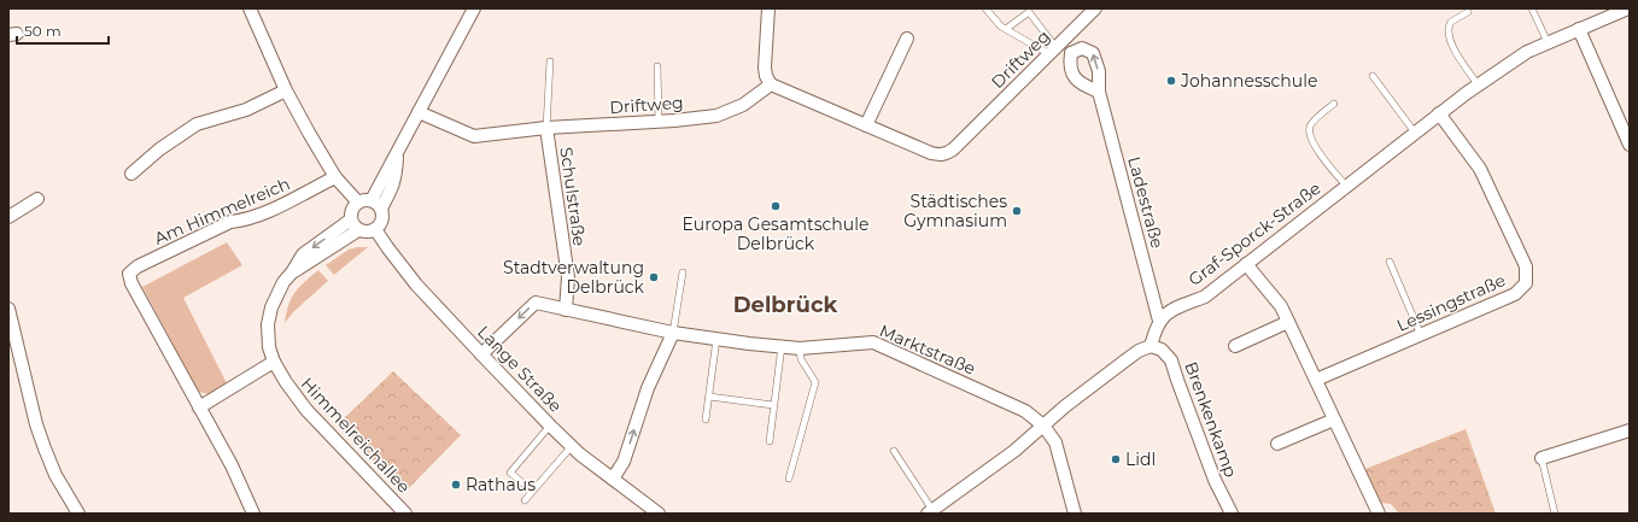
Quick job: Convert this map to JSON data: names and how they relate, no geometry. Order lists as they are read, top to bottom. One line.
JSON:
{"streets":{"street":["Driftweg","Schulstraße","Ladestraße","Am Himmelreich","Graf-Sporck-Straße","Lessingstraße","Marktstraße","Lange Straße","Brenkenkamp","Himmelreichallee"]},"crossings":[["Driftweg","Schulstraße"],["Schulstraße","Marktstraße"],["Ladestraße","Graf-Sporck-Straße"],["Graf-Sporck-Straße","Lessingstraße"],["Lange Straße","Himmelreichallee"]],"districts":["Delbrück"],"places":["Johannesschule","Europa Gesamtschule Delbrück","Städtisches Gymnasium","Stadtverwaltung Delbrück","Lidl","Rathaus"],"scale_bar":"50 m"}
